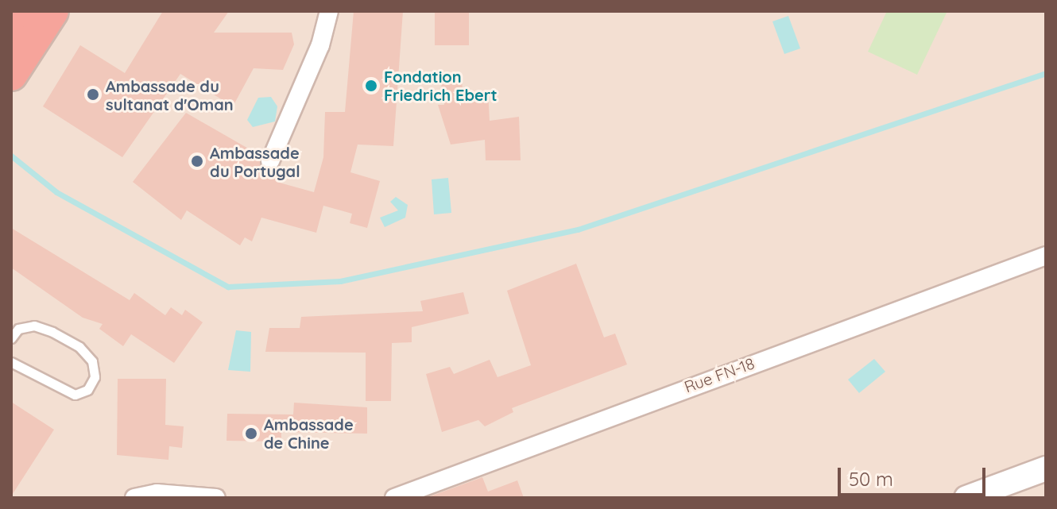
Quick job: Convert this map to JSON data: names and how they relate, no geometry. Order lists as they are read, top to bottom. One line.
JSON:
{"streets":{"street":["Rue FN-18"]},"places":["Fondation Friedrich Ebert","Ambassade du sultanat d'Oman","Ambassade du Portugal","Ambassade de Chine"],"scale_bar":"50 m"}
